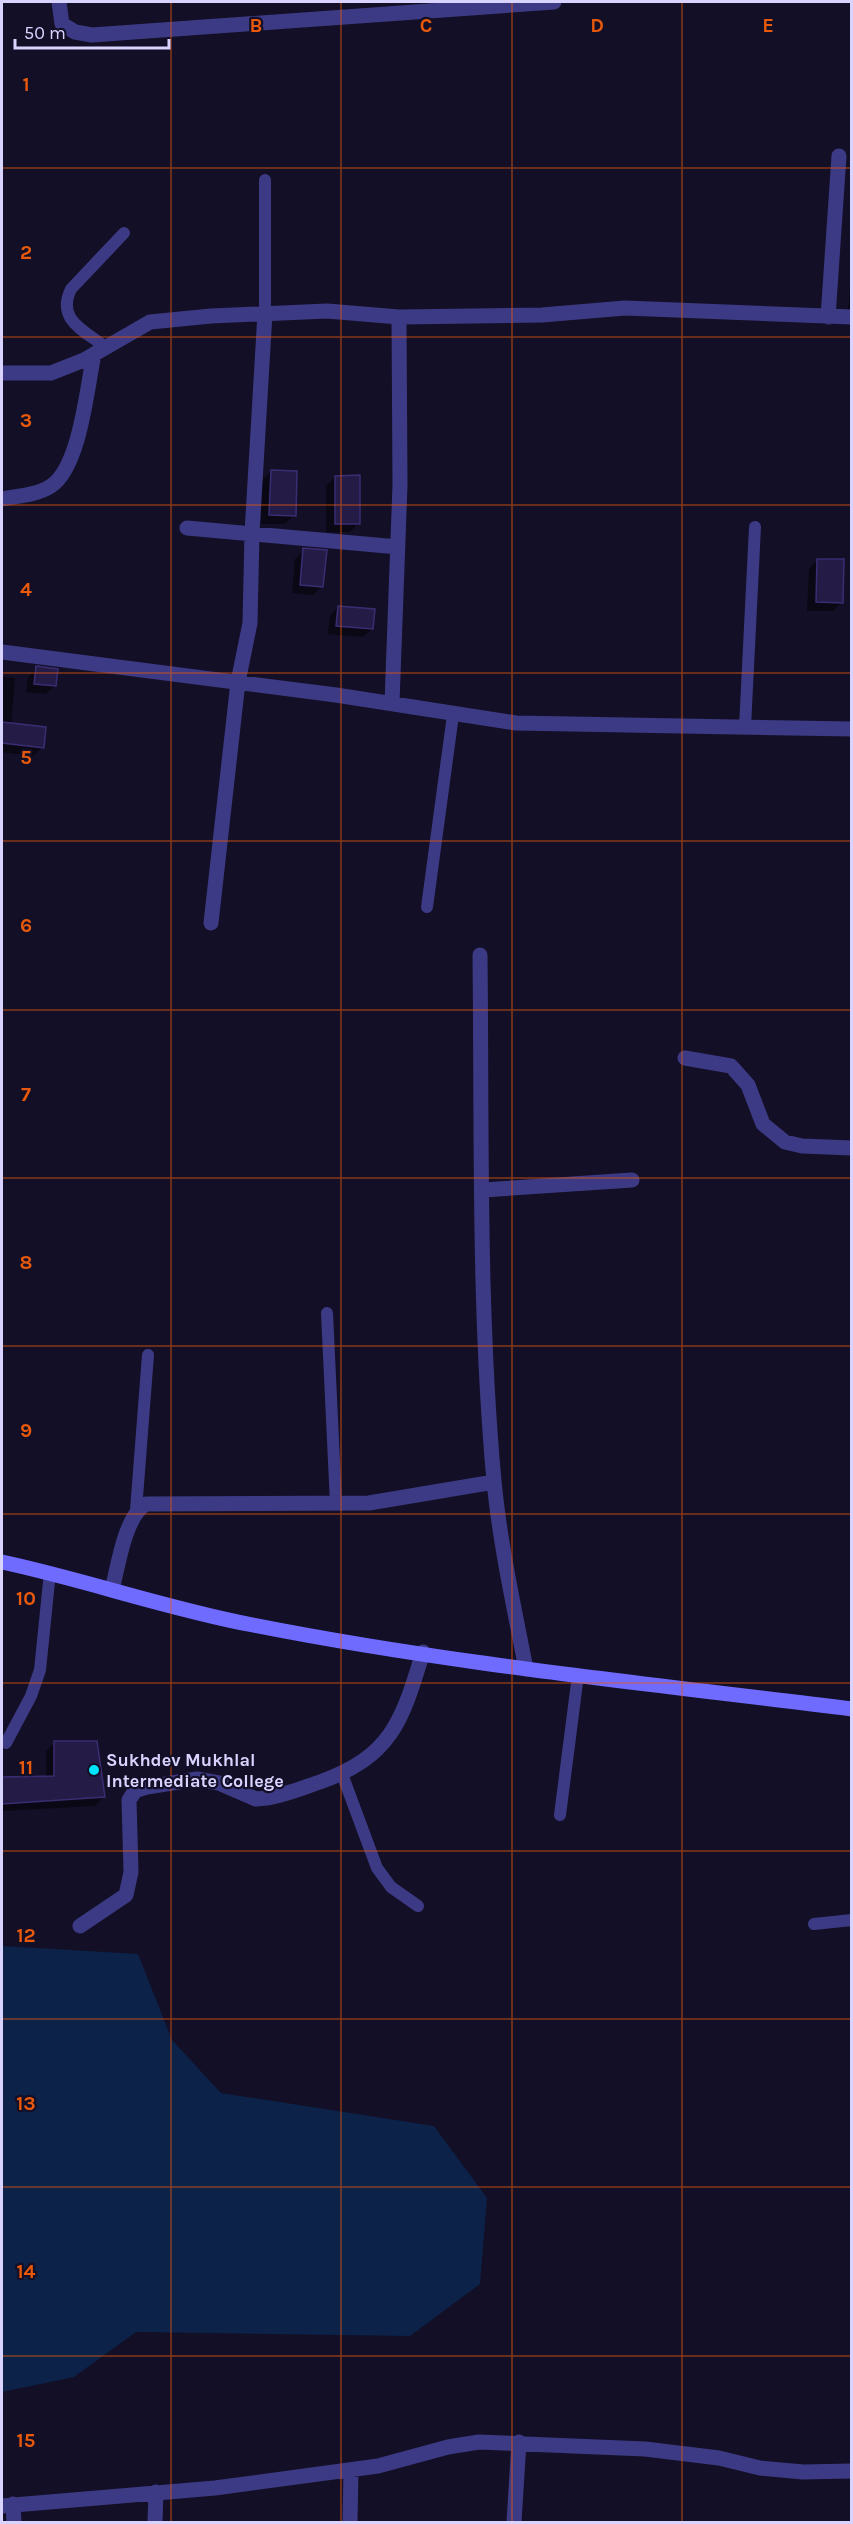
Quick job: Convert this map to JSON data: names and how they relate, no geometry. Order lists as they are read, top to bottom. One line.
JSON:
{"places":["Sukhdev Mukhlal Intermediate College"],"scale_bar":"50 m","grid":{"columns":["B","C","D","E"],"rows":["1","2","3","4","5","6","7","8","9","10","11","12","13","14","15"]}}
